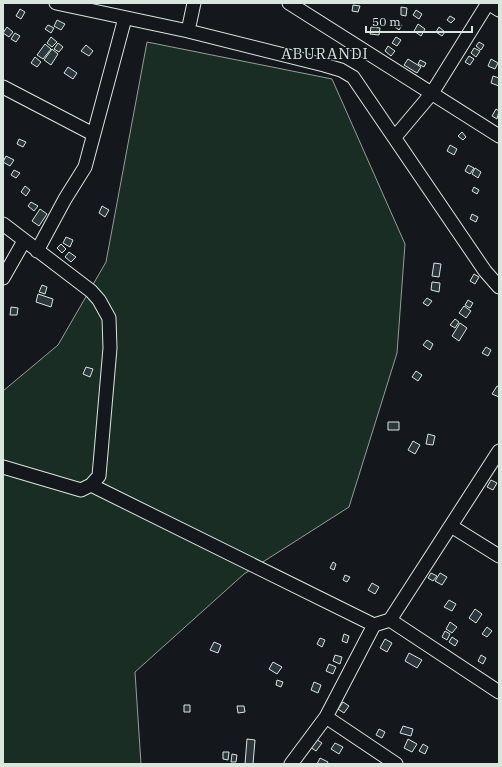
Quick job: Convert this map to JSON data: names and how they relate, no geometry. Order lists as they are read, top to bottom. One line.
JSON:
{"districts":["ABURANDI"],"scale_bar":"50 m"}
